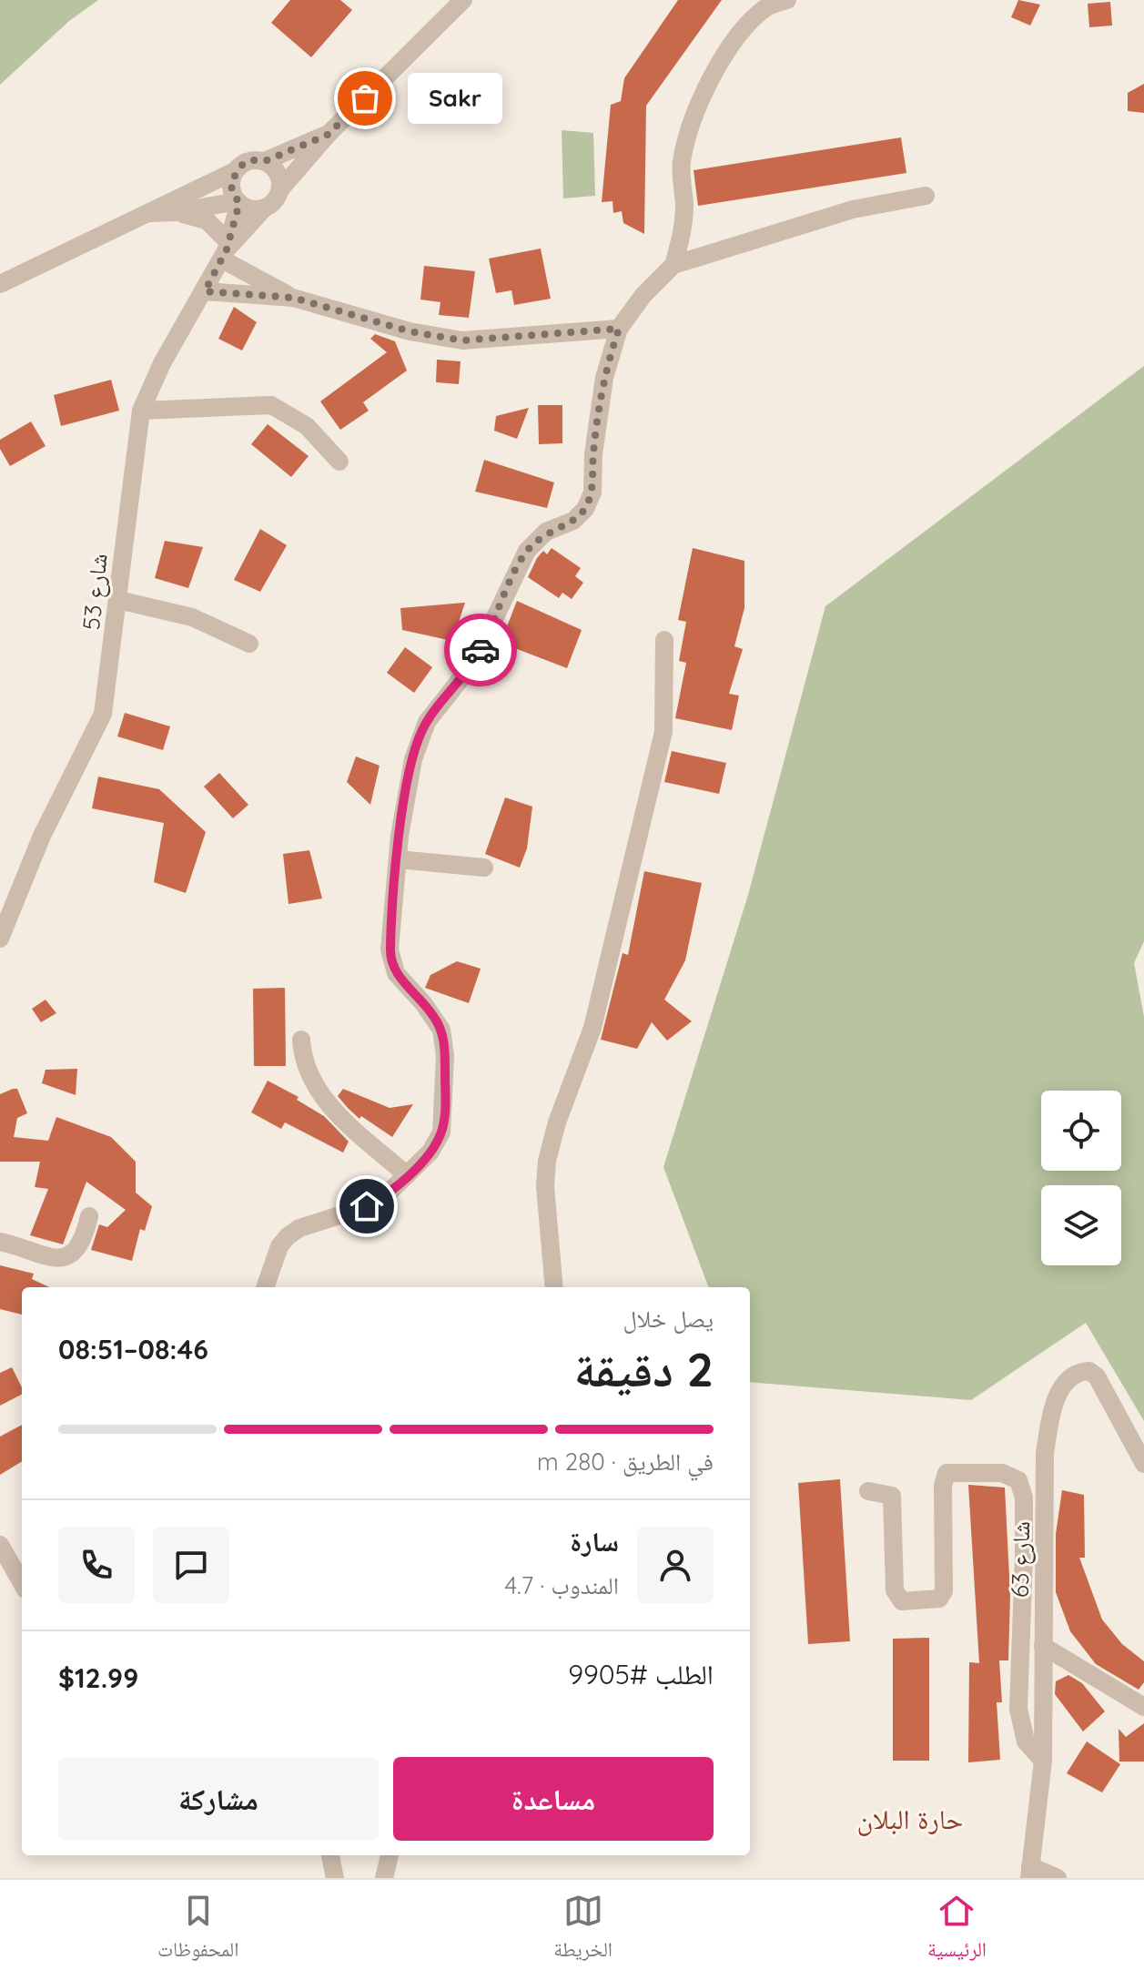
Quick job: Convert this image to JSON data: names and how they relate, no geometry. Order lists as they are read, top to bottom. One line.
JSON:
{"streets":{"street":["شارع 53","شارع 63"]},"districts":["حارة البلان"],"places":["Sakr"],"page":{"bubble":"Sakr","heading":["2 دقيقة","يصل خلال","08:46–08:51"],"panel":["سارة","المندوب · 4.7","الطلب #9905","$12.99"],"bar":"في الطريق · 280 m","buttons":["مساعدة","مشاركة"],"tabs":["الرئيسية","الخريطة","المحفوظات"]}}
